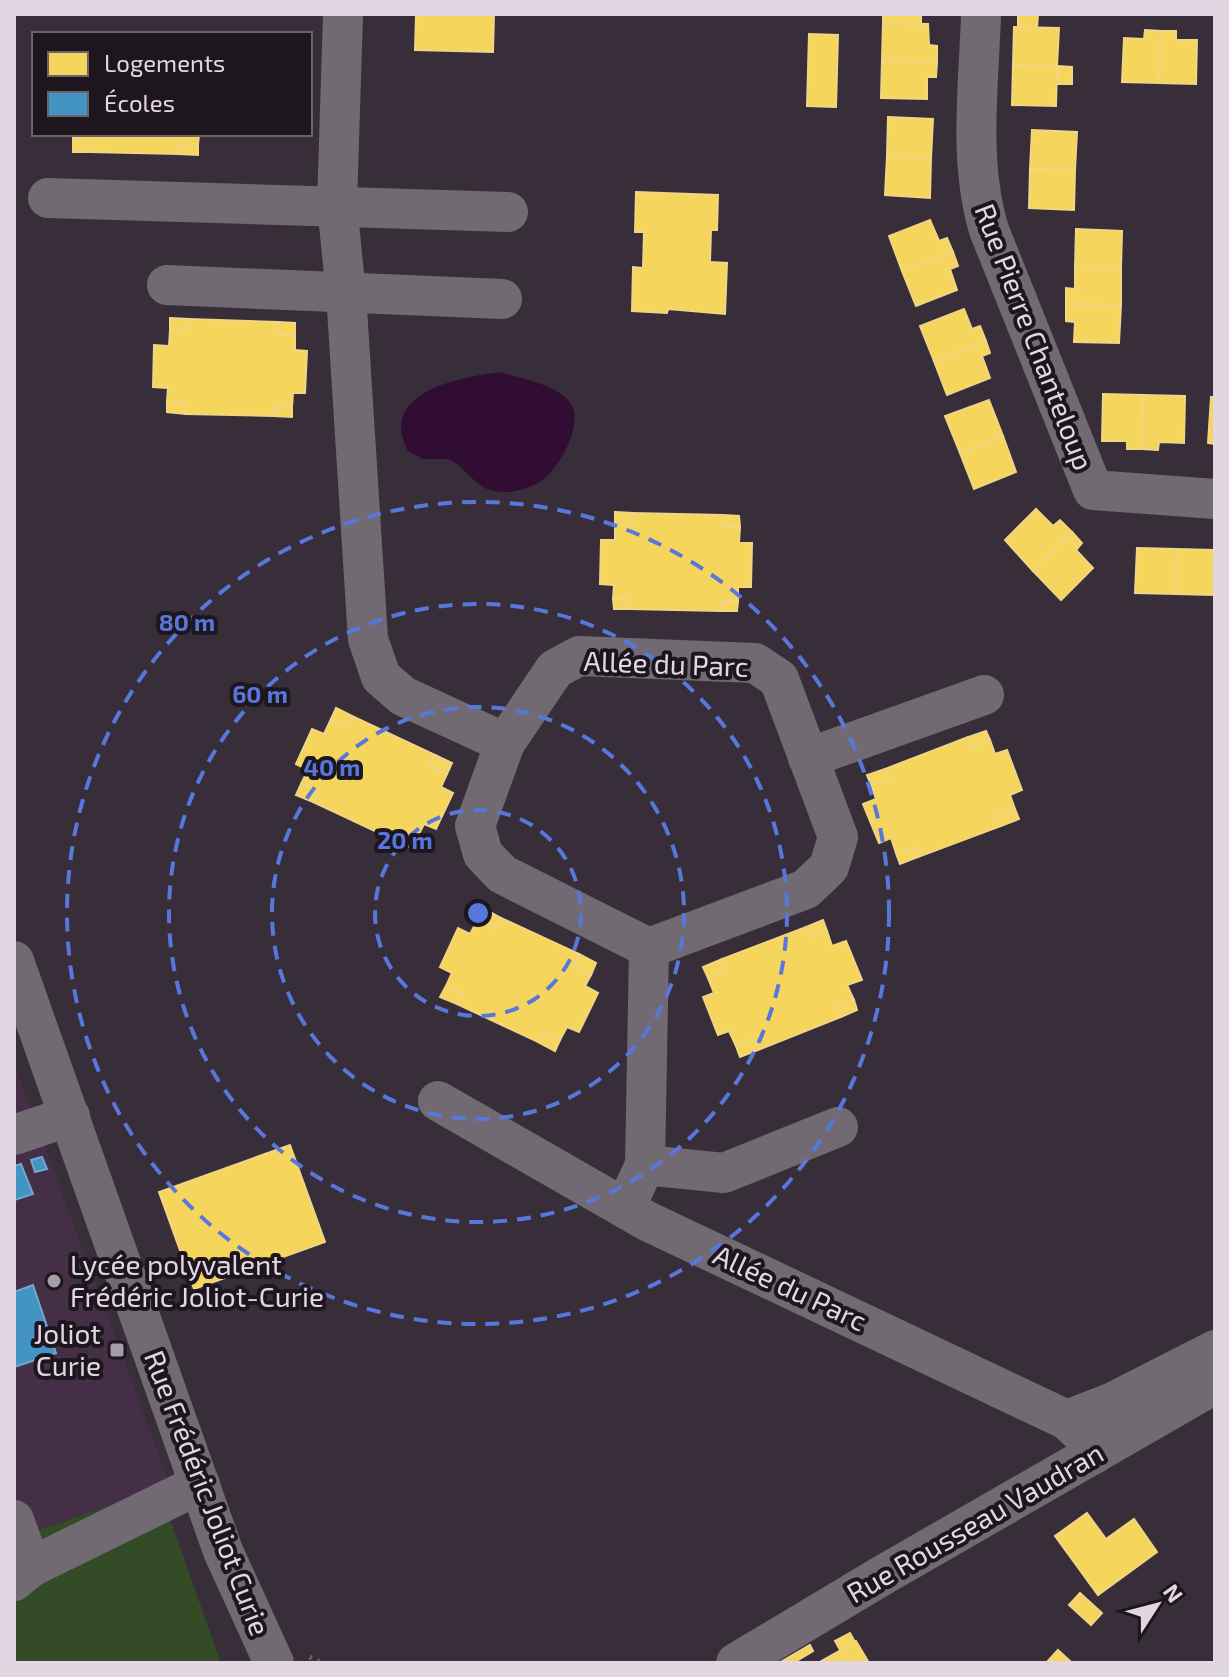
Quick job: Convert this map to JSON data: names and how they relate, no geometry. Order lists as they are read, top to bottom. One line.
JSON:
{"streets":{"street":["Rue Pierre Chanteloup","Allée du Parc","Rue Frédéric Joliot Curie","Rue Rousseau Vaudran"]},"crossings":[["Allée du Parc","Rue Rousseau Vaudran"]],"places":{"other":["Lycée polyvalent Frédéric Joliot-Curie"],"transit":["Joliot Curie"]},"legend":["Logements","Écoles"],"north":"top right","rings":["80 m","60 m","40 m","20 m"]}
